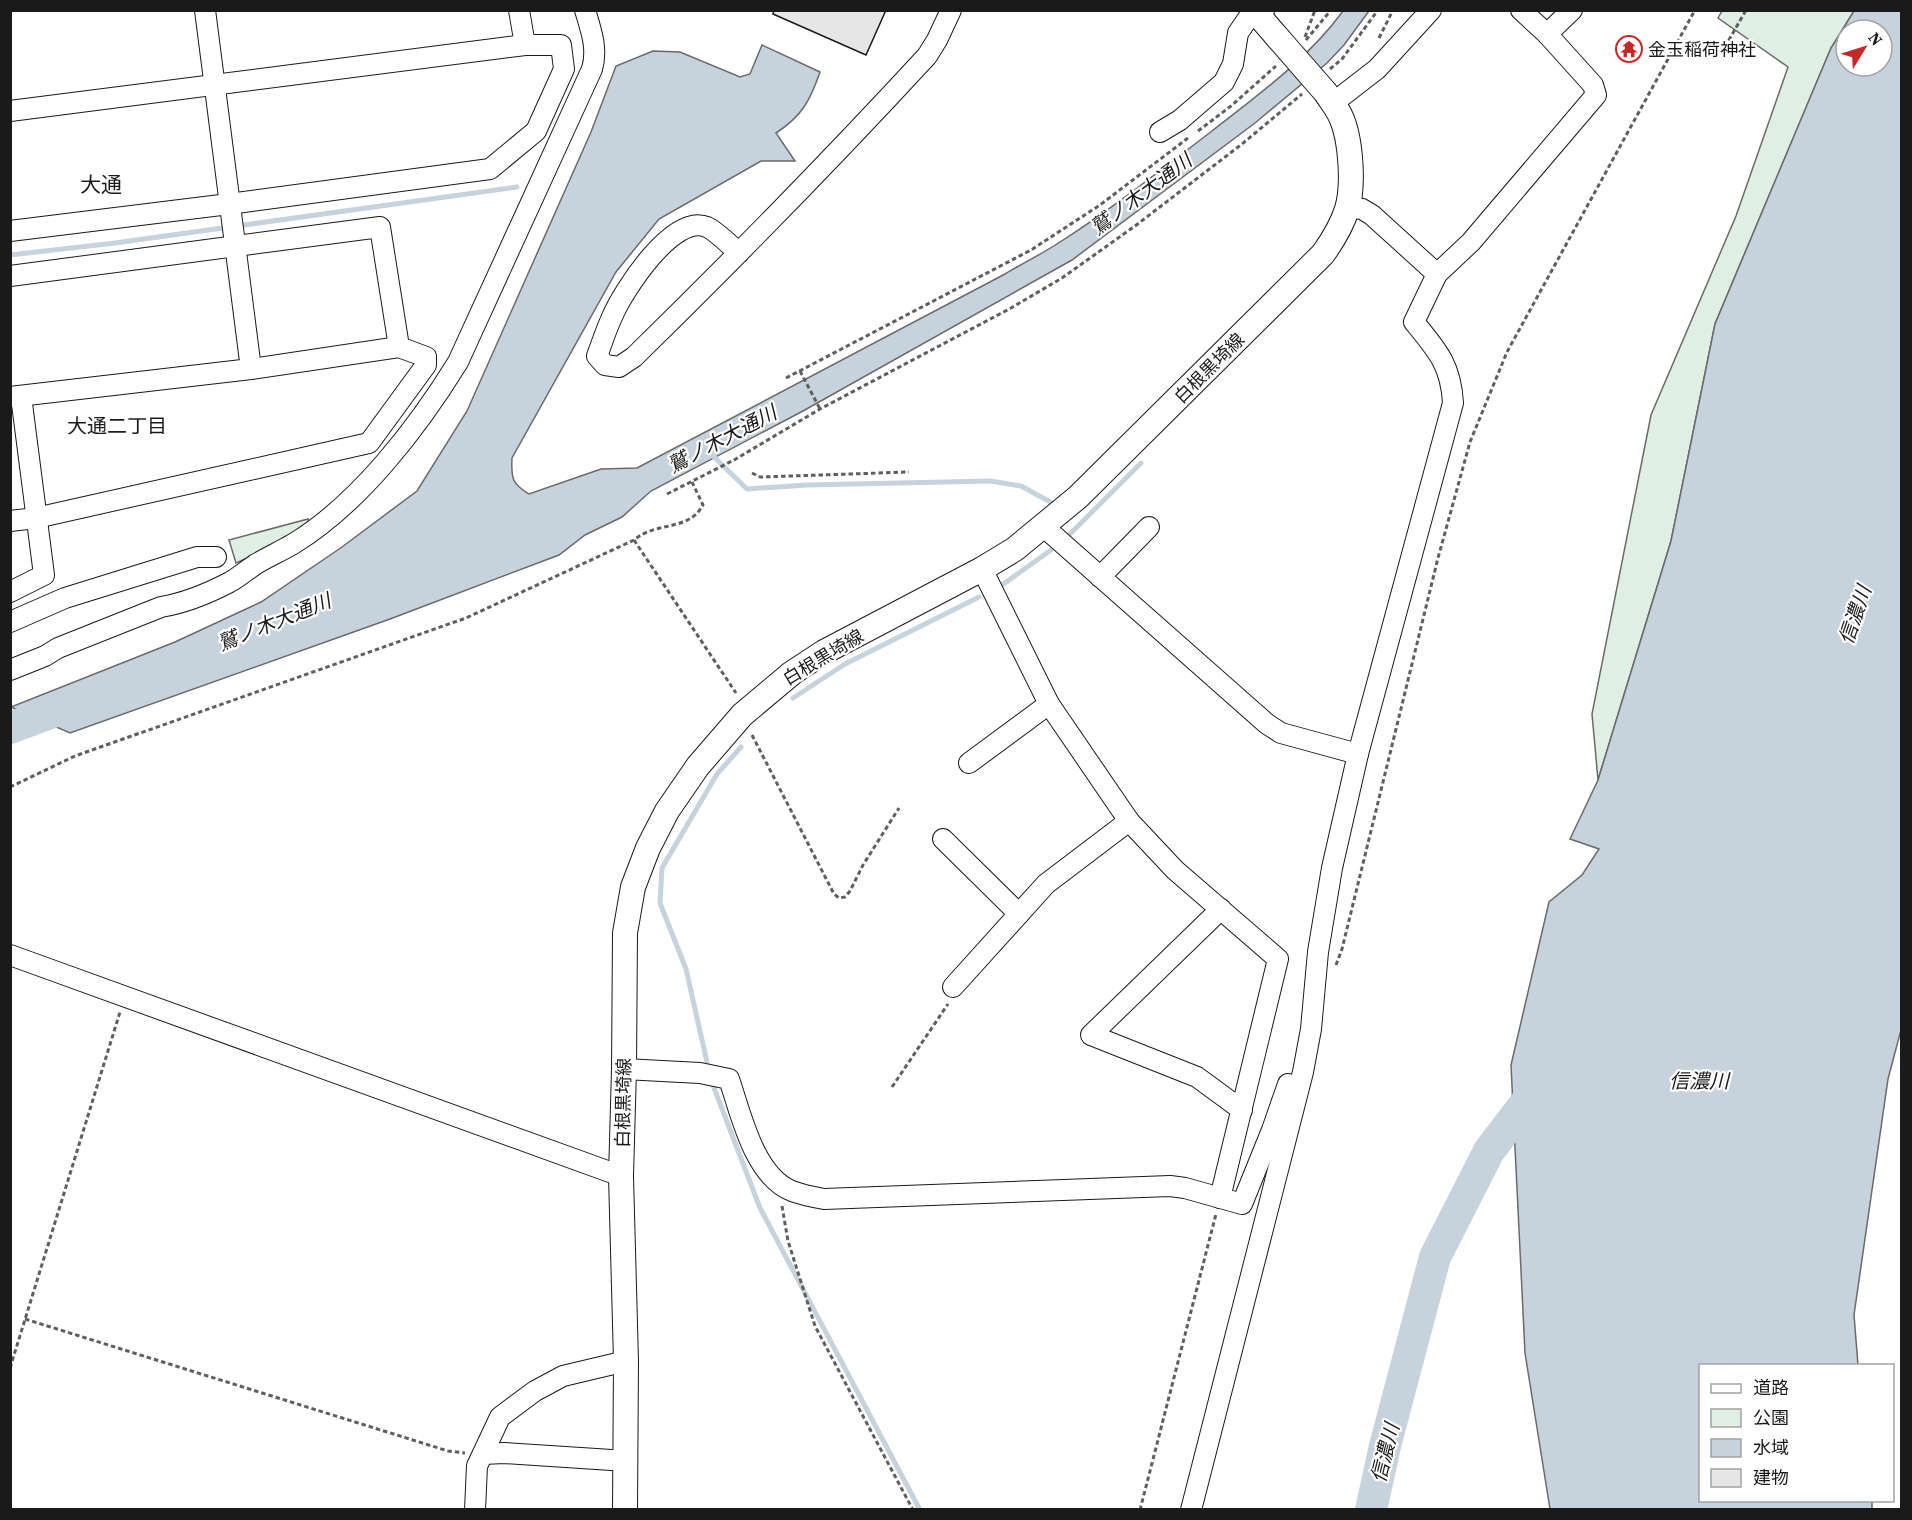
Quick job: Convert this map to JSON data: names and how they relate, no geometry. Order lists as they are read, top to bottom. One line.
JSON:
{"streets":{"main road":["白根黒埼線"]},"districts":["大通","大通二丁目"],"water":["鷲ノ木大通川","信濃川"],"places":{"temple":["金玉稲荷神社"]},"legend":["道路","公園","水域","建物"],"north":"top right"}
